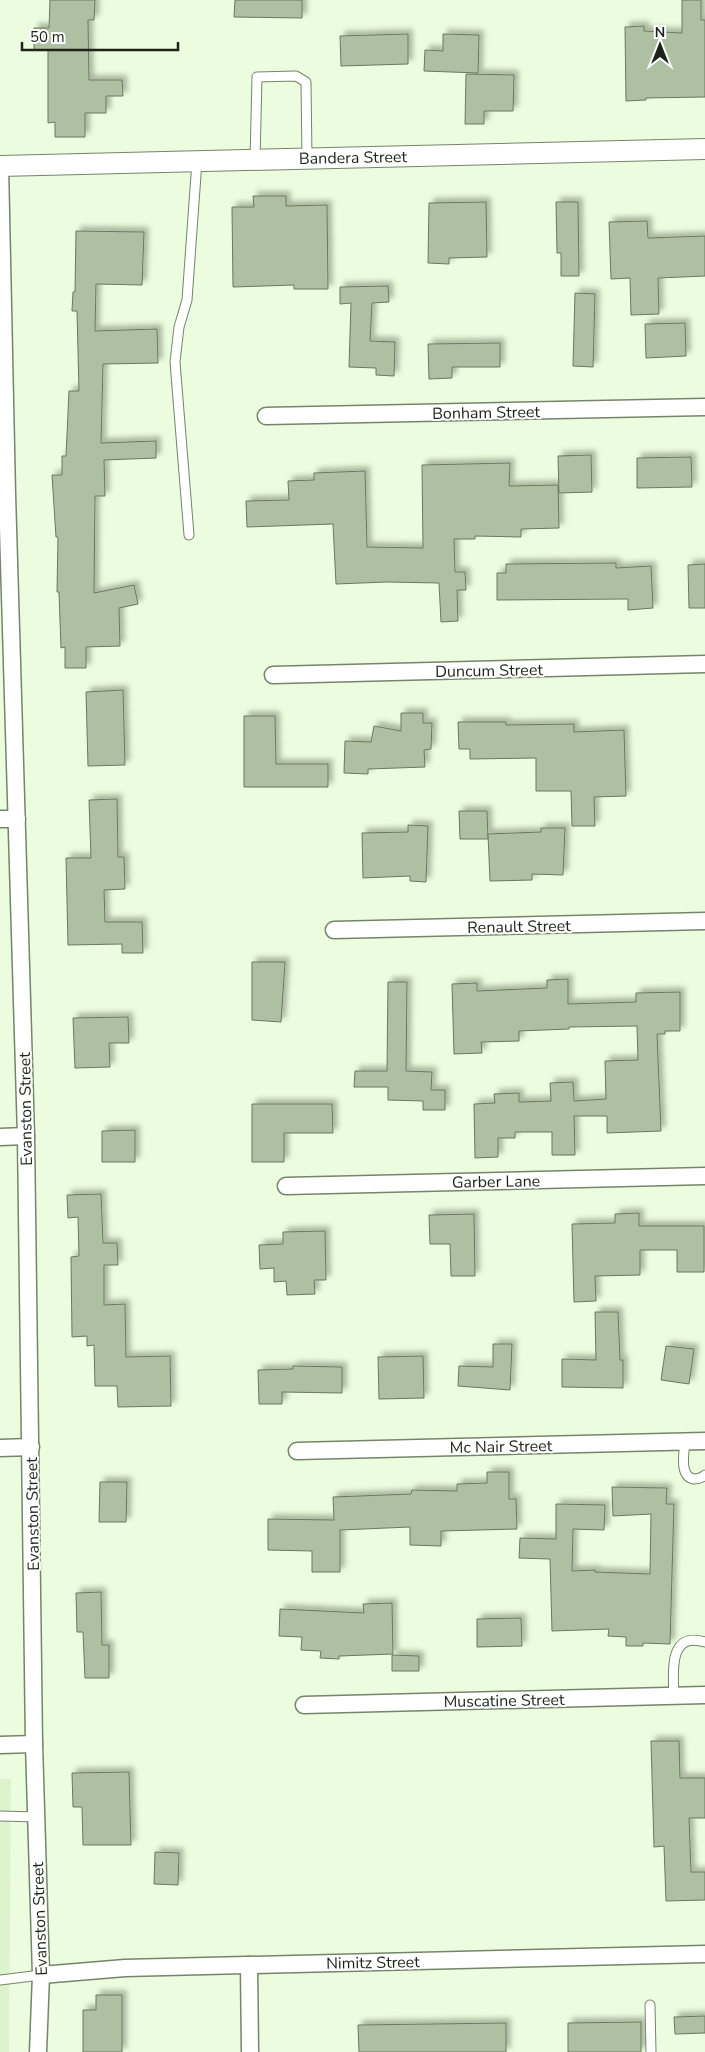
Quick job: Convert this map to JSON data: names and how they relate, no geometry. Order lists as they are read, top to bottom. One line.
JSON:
{"streets":{"street":["Bandera Street","Bonham Street","Duncum Street","Renault Street","Evanston Street","Garber Lane","Mc Nair Street","Muscatine Street","Nimitz Street"]},"crossings":[["Bandera Street","Evanston Street"],["Evanston Street","Nimitz Street"]],"scale_bar":"50 m","north":"top"}
